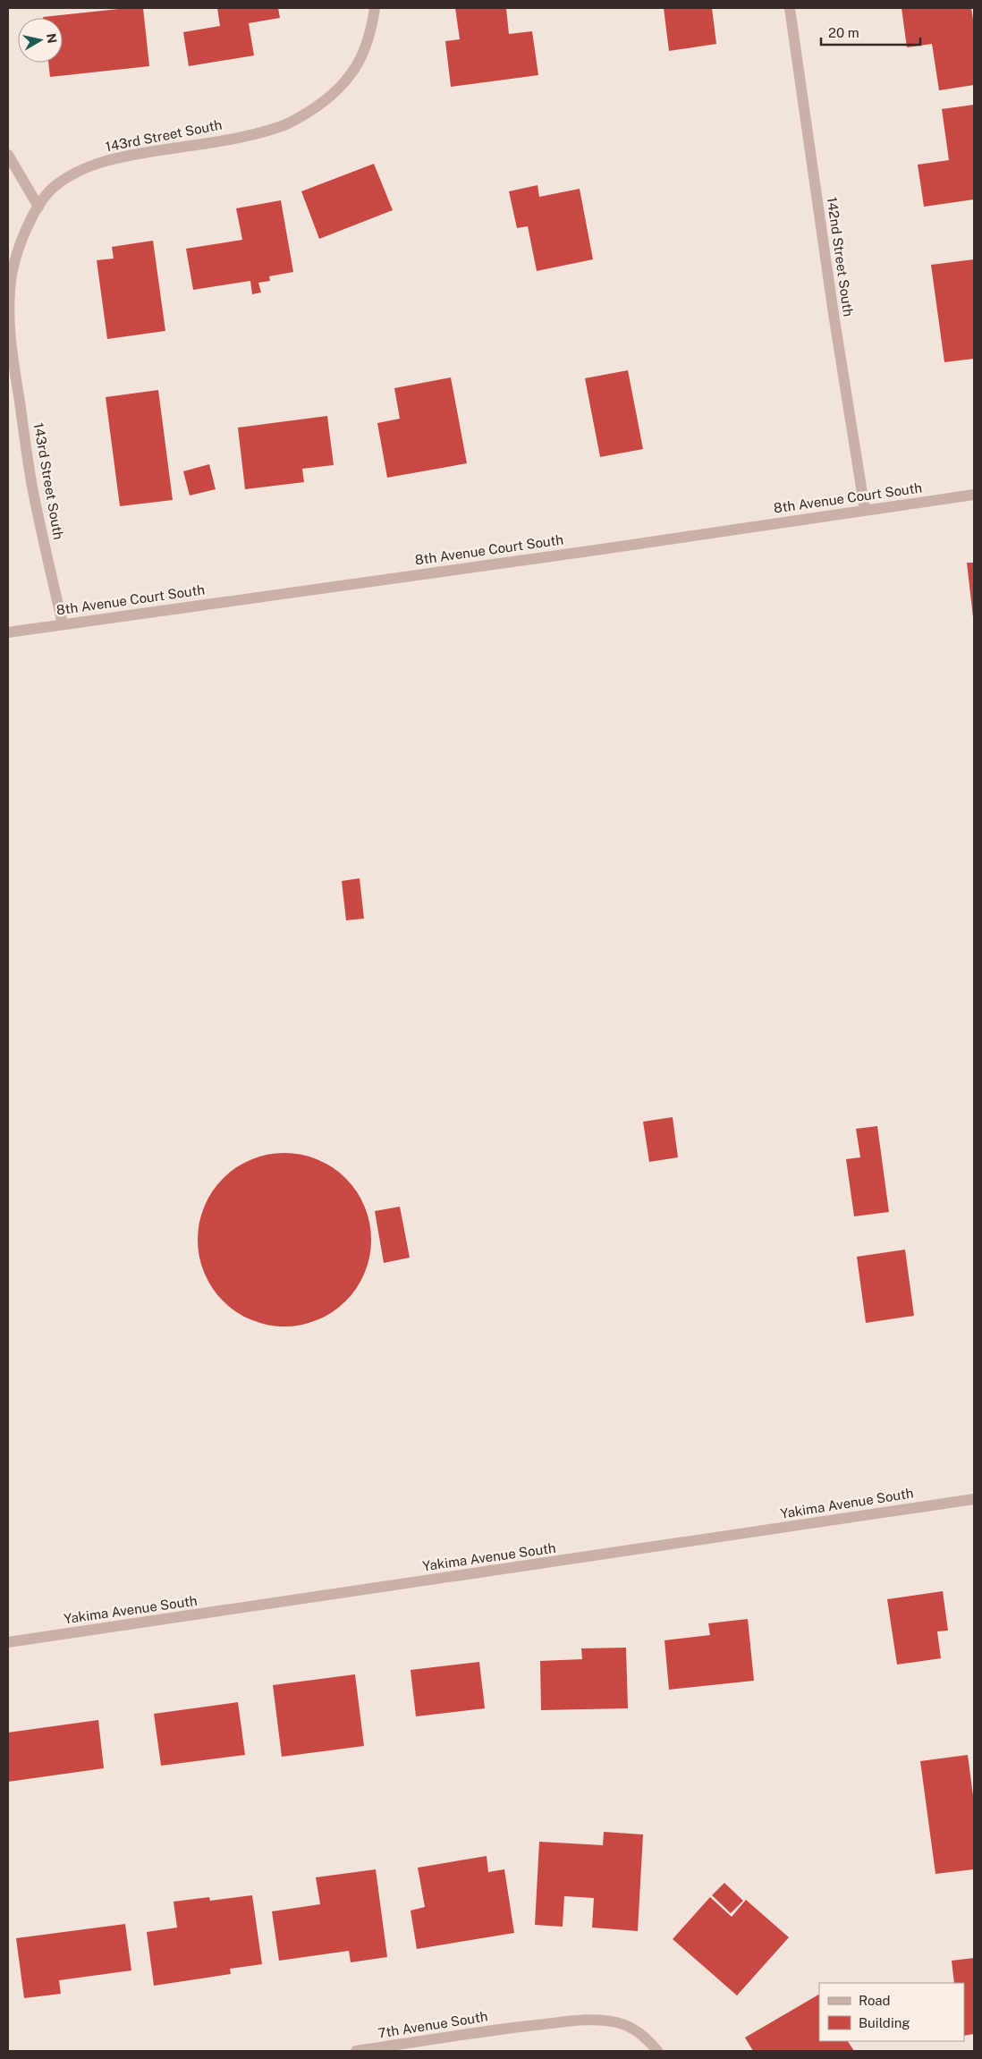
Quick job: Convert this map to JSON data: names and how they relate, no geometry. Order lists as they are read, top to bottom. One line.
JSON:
{"streets":{"street":["143rd Street South","142nd Street South","8th Avenue Court South","Yakima Avenue South","7th Avenue South"]},"crossings":[["143rd Street South","8th Avenue Court South"],["142nd Street South","8th Avenue Court South"]],"legend":["Road","Building"],"scale_bar":"20 m","north":"right"}
